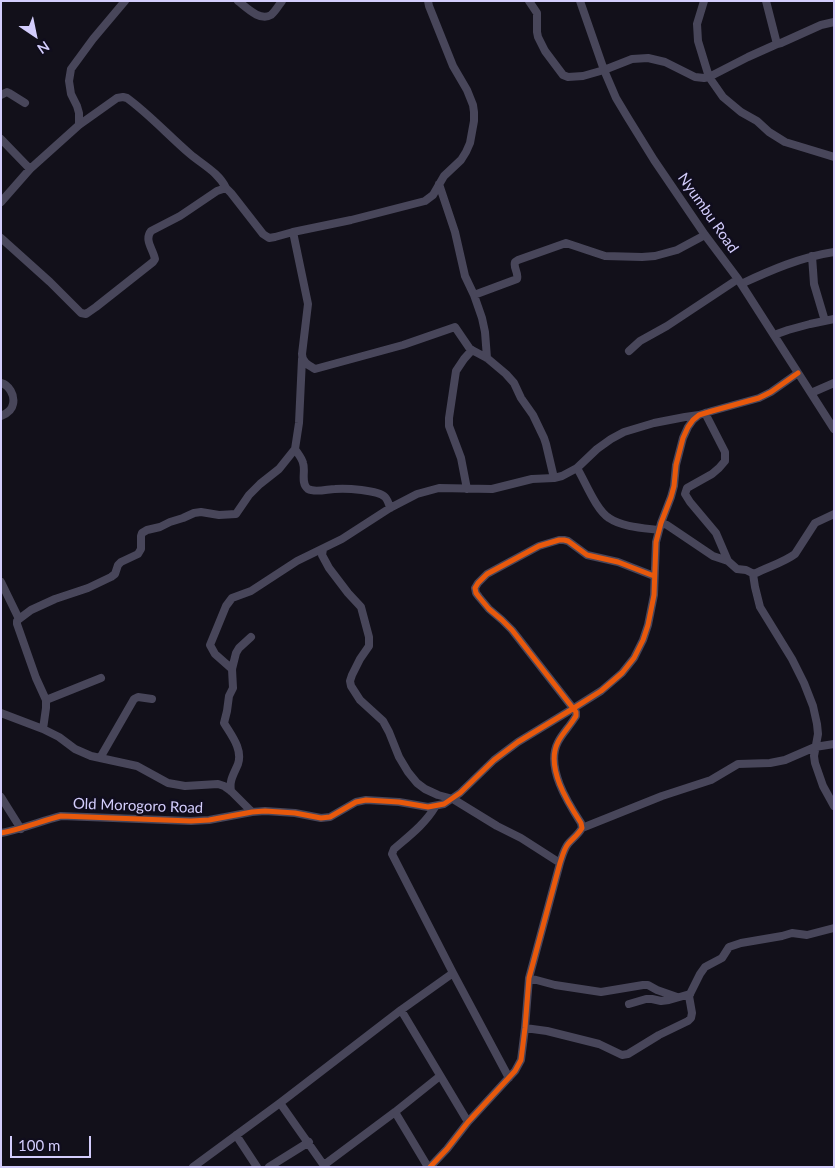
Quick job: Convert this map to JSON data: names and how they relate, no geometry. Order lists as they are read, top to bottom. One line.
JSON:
{"streets":{"street":["Nyumbu Road","Old Morogoro Road"]},"scale_bar":"100 m","north":"bottom right"}
